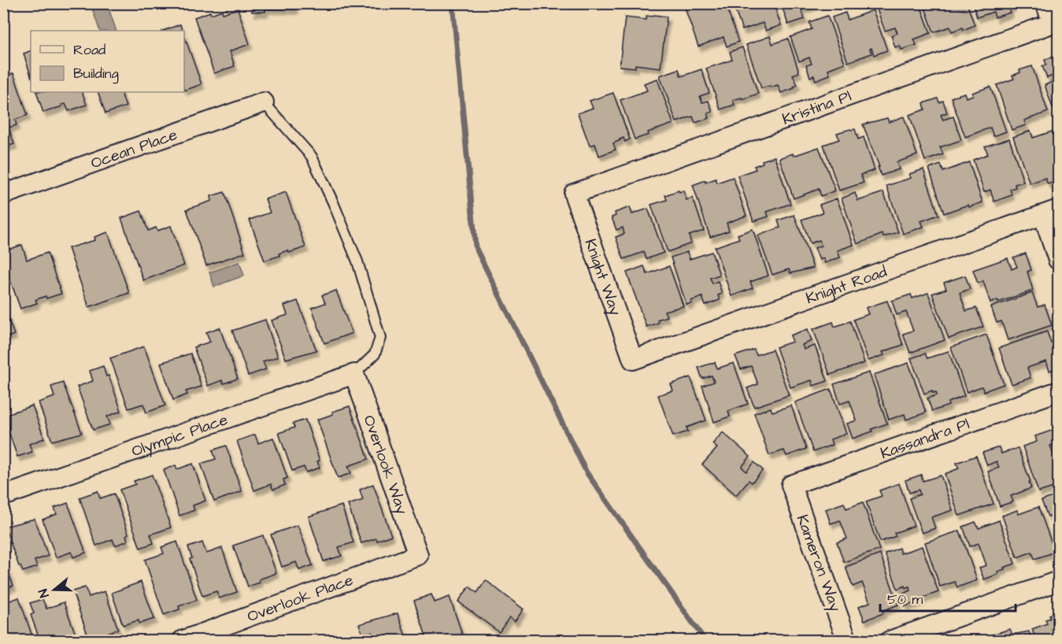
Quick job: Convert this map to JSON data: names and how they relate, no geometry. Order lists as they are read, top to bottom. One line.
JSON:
{"streets":{"street":["Kristina Pl","Ocean Place","Knight Way","Knight Road","Olympic Place","Kassandra Pl","Overlook Way","Kameron Way","Overlook Place"]},"crossings":[["Kristina Pl","Knight Way"],["Knight Way","Knight Road"],["Olympic Place","Overlook Way"],["Kassandra Pl","Kameron Way"],["Overlook Way","Overlook Place"]],"legend":["Road","Building"],"scale_bar":"50 m","north":"left"}
